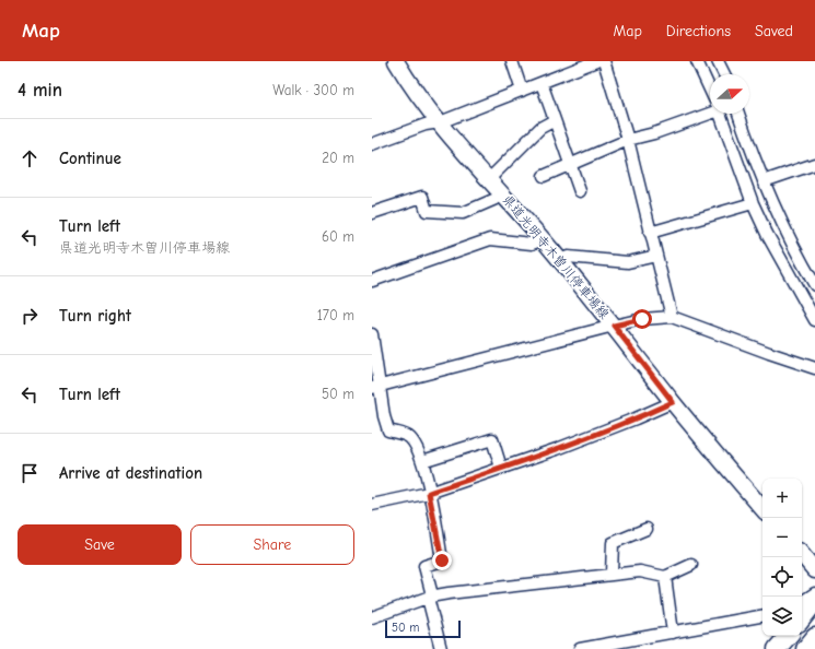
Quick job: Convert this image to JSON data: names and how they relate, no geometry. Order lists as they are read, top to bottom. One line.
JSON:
{"streets":{"main road":["県道光明寺木曽川停車場線"]},"scale_bar":"50 m","north":"right","page":{"header":"Map","nav":["Map","Directions","Saved"],"heading":["4 min","Walk · 300 m"],"list":[["Continue","20 m"],["Turn left","県道光明寺木曽川停車場線","60 m"],["Turn right","170 m"],["Turn left","50 m"],"Arrive at destination"],"map_buttons":["+","−"],"buttons":["Save","Share"],"scale":"50 m"}}
